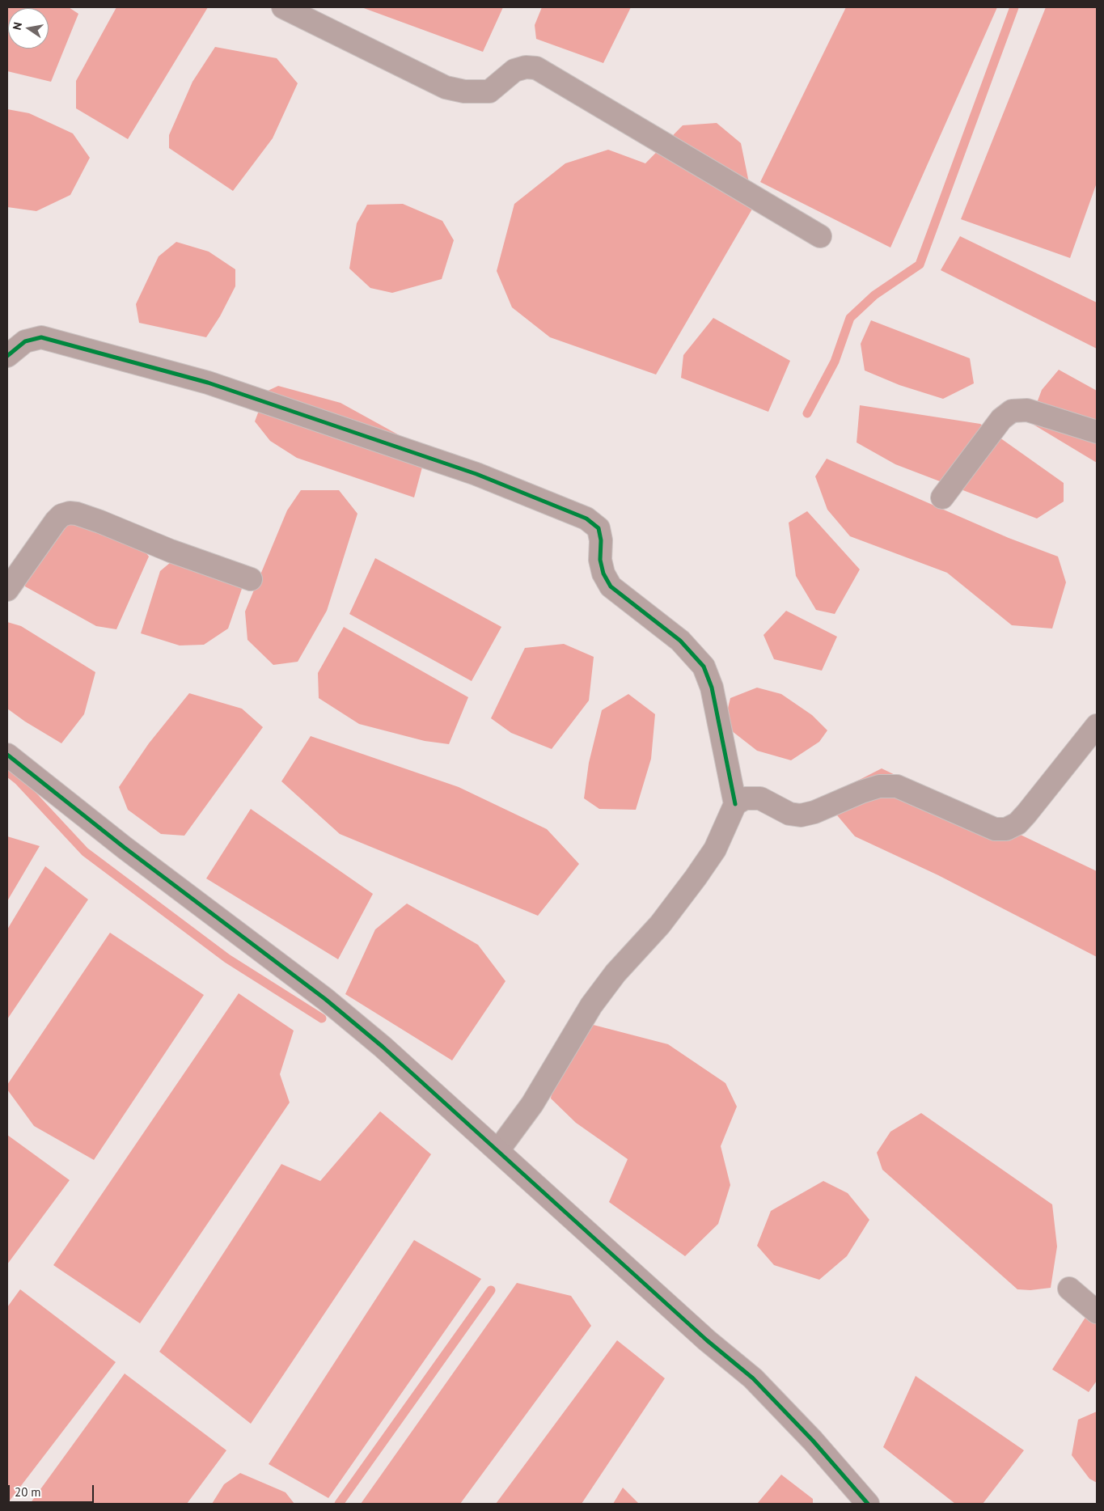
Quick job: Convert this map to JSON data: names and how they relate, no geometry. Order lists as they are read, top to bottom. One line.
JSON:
{"scale_bar":"20 m","north":"left"}
